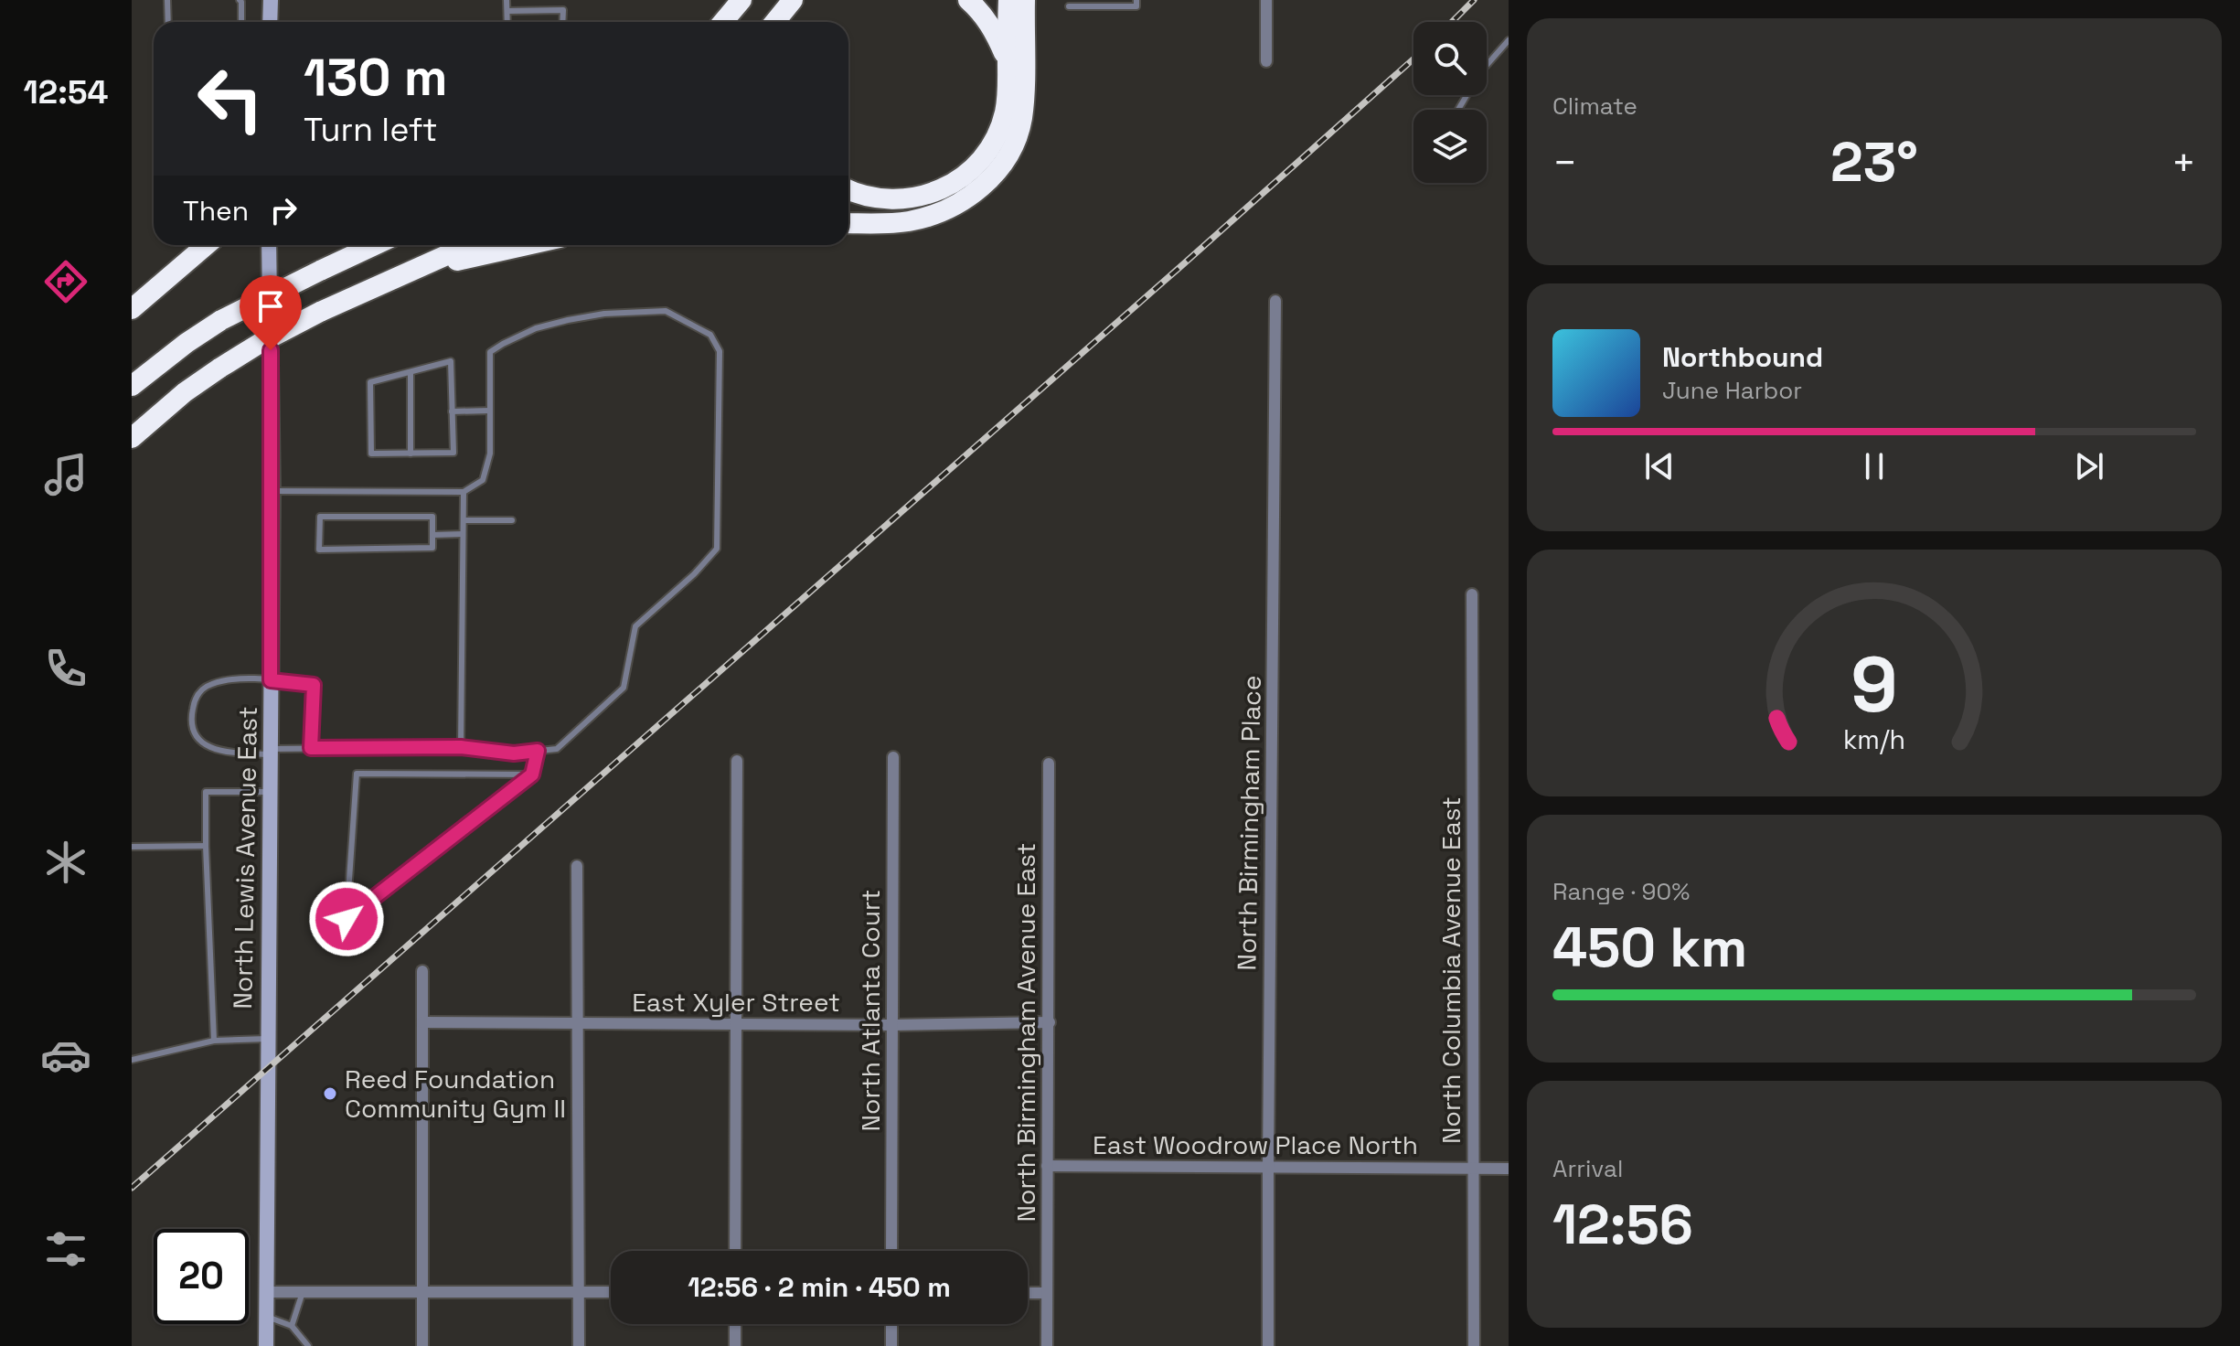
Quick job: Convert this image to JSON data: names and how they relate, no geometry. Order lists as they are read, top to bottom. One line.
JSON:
{"streets":{"main road":["North Lewis Avenue East"],"street":["North Birmingham Place","North Columbia Avenue East","East Xyler Street","North Atlanta Court","North Birmingham Avenue East","East Woodrow Place North"]},"crossings":[["North Birmingham Place","East Woodrow Place North"],["North Columbia Avenue East","East Woodrow Place North"],["East Xyler Street","North Atlanta Court"],["East Xyler Street","North Birmingham Avenue East"],["North Birmingham Avenue East","East Woodrow Place North"]],"places":["Reed Foundation Community Gym II"],"page":{"tabs":"12:54","tile":["Climate",["Range · 90%","450 km"],["Arrival","12:56"]],"turn":["130 m","Turn left"],"heat":["−","23°","+"],"then":"Then","song":["Northbound","June Harbor"],"limit":"20","trip":"12:56 · 2 min · 450 m","gauge":["9","km/h"]}}
